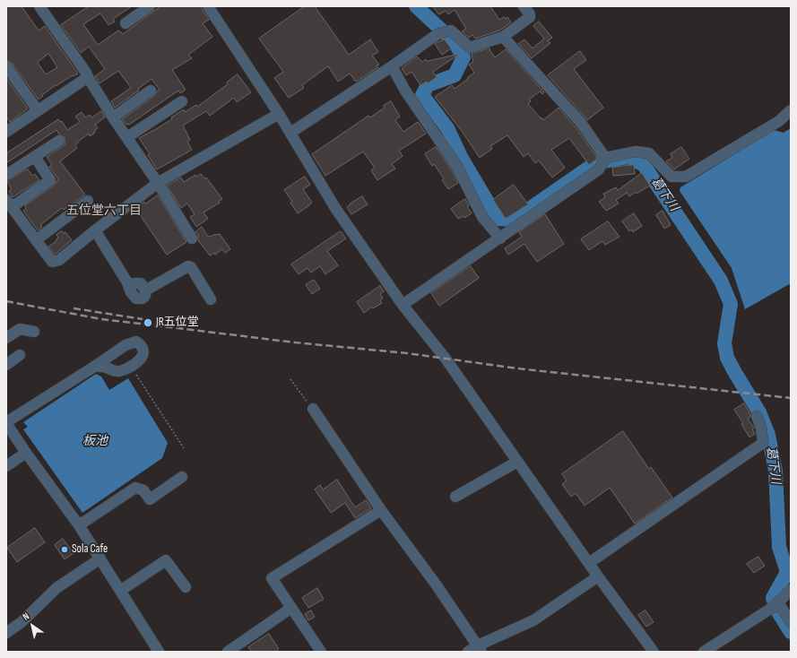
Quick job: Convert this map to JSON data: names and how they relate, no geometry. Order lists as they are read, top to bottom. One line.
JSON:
{"districts":["五位堂六丁目"],"water":["葛下川","板池"],"places":["JR五位堂","Sola Cafe"],"north":"top left"}
